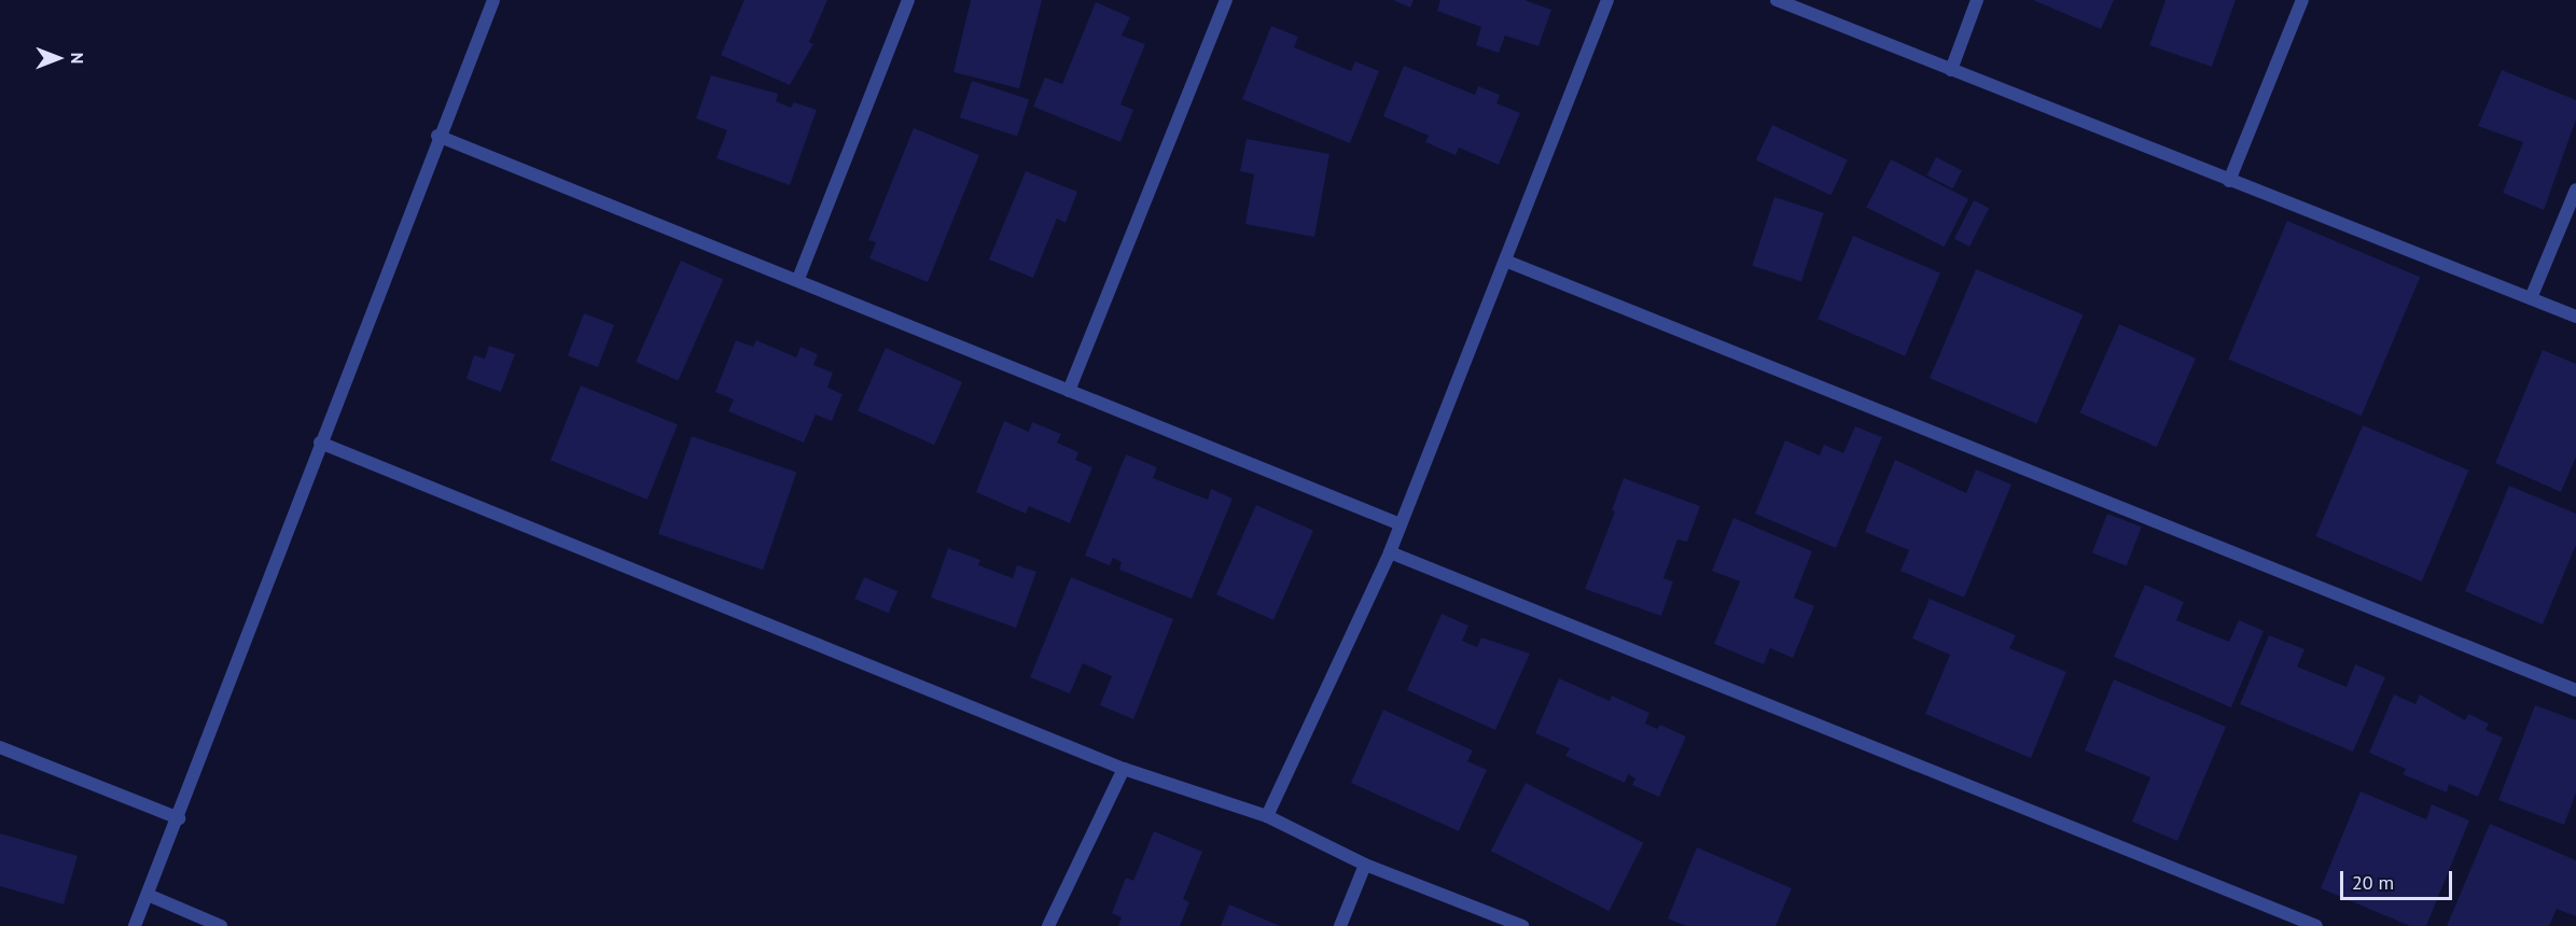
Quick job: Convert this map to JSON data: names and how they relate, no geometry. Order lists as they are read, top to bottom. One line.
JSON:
{"scale_bar":"20 m","north":"right"}
